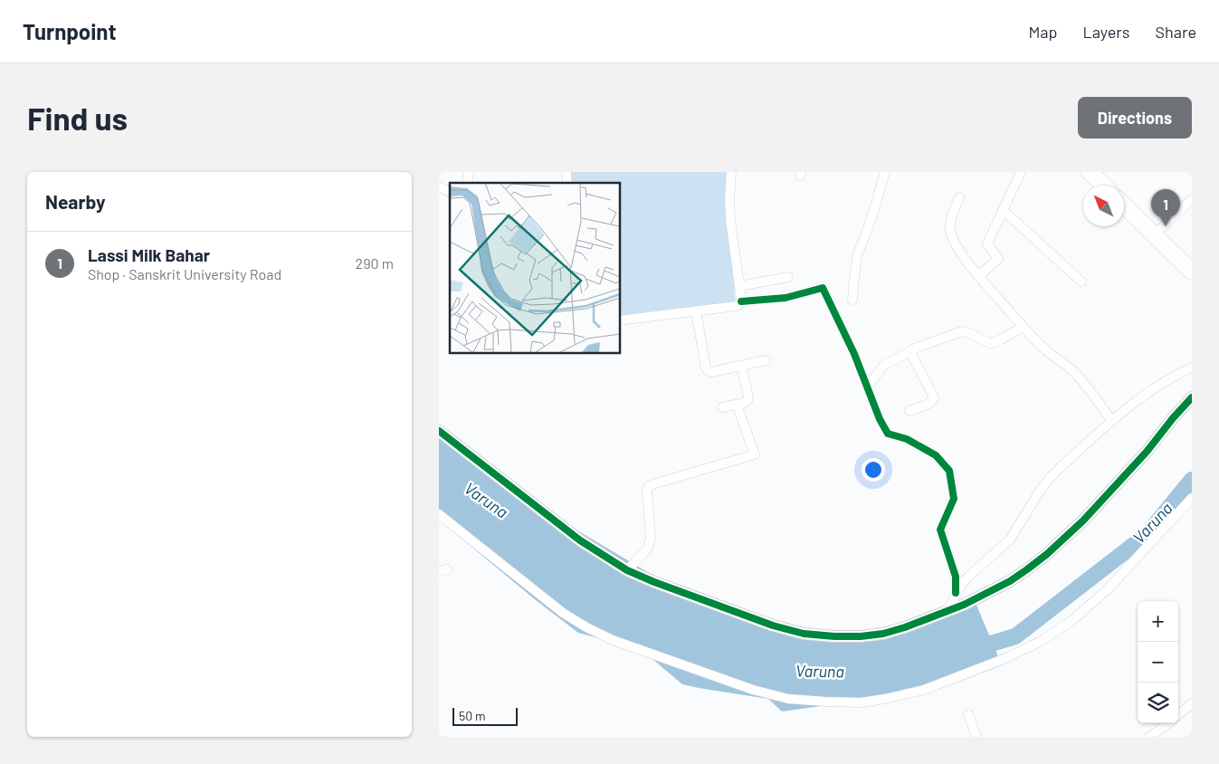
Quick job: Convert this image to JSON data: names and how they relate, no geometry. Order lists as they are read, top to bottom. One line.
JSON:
{"water":["Varuna"],"scale_bar":"50 m","north":"top left","page":{"header":"Turnpoint","nav":["Map","Layers","Share"],"buttons":"Directions","title":"Find us","heading":"Nearby","pins":"1","list":[{"mark":"1","name":"Lassi Milk Bahar","note":"Shop · Sanskrit University Road","value":"290 m"}],"map_buttons":["+","−"],"scale":"50 m"}}
